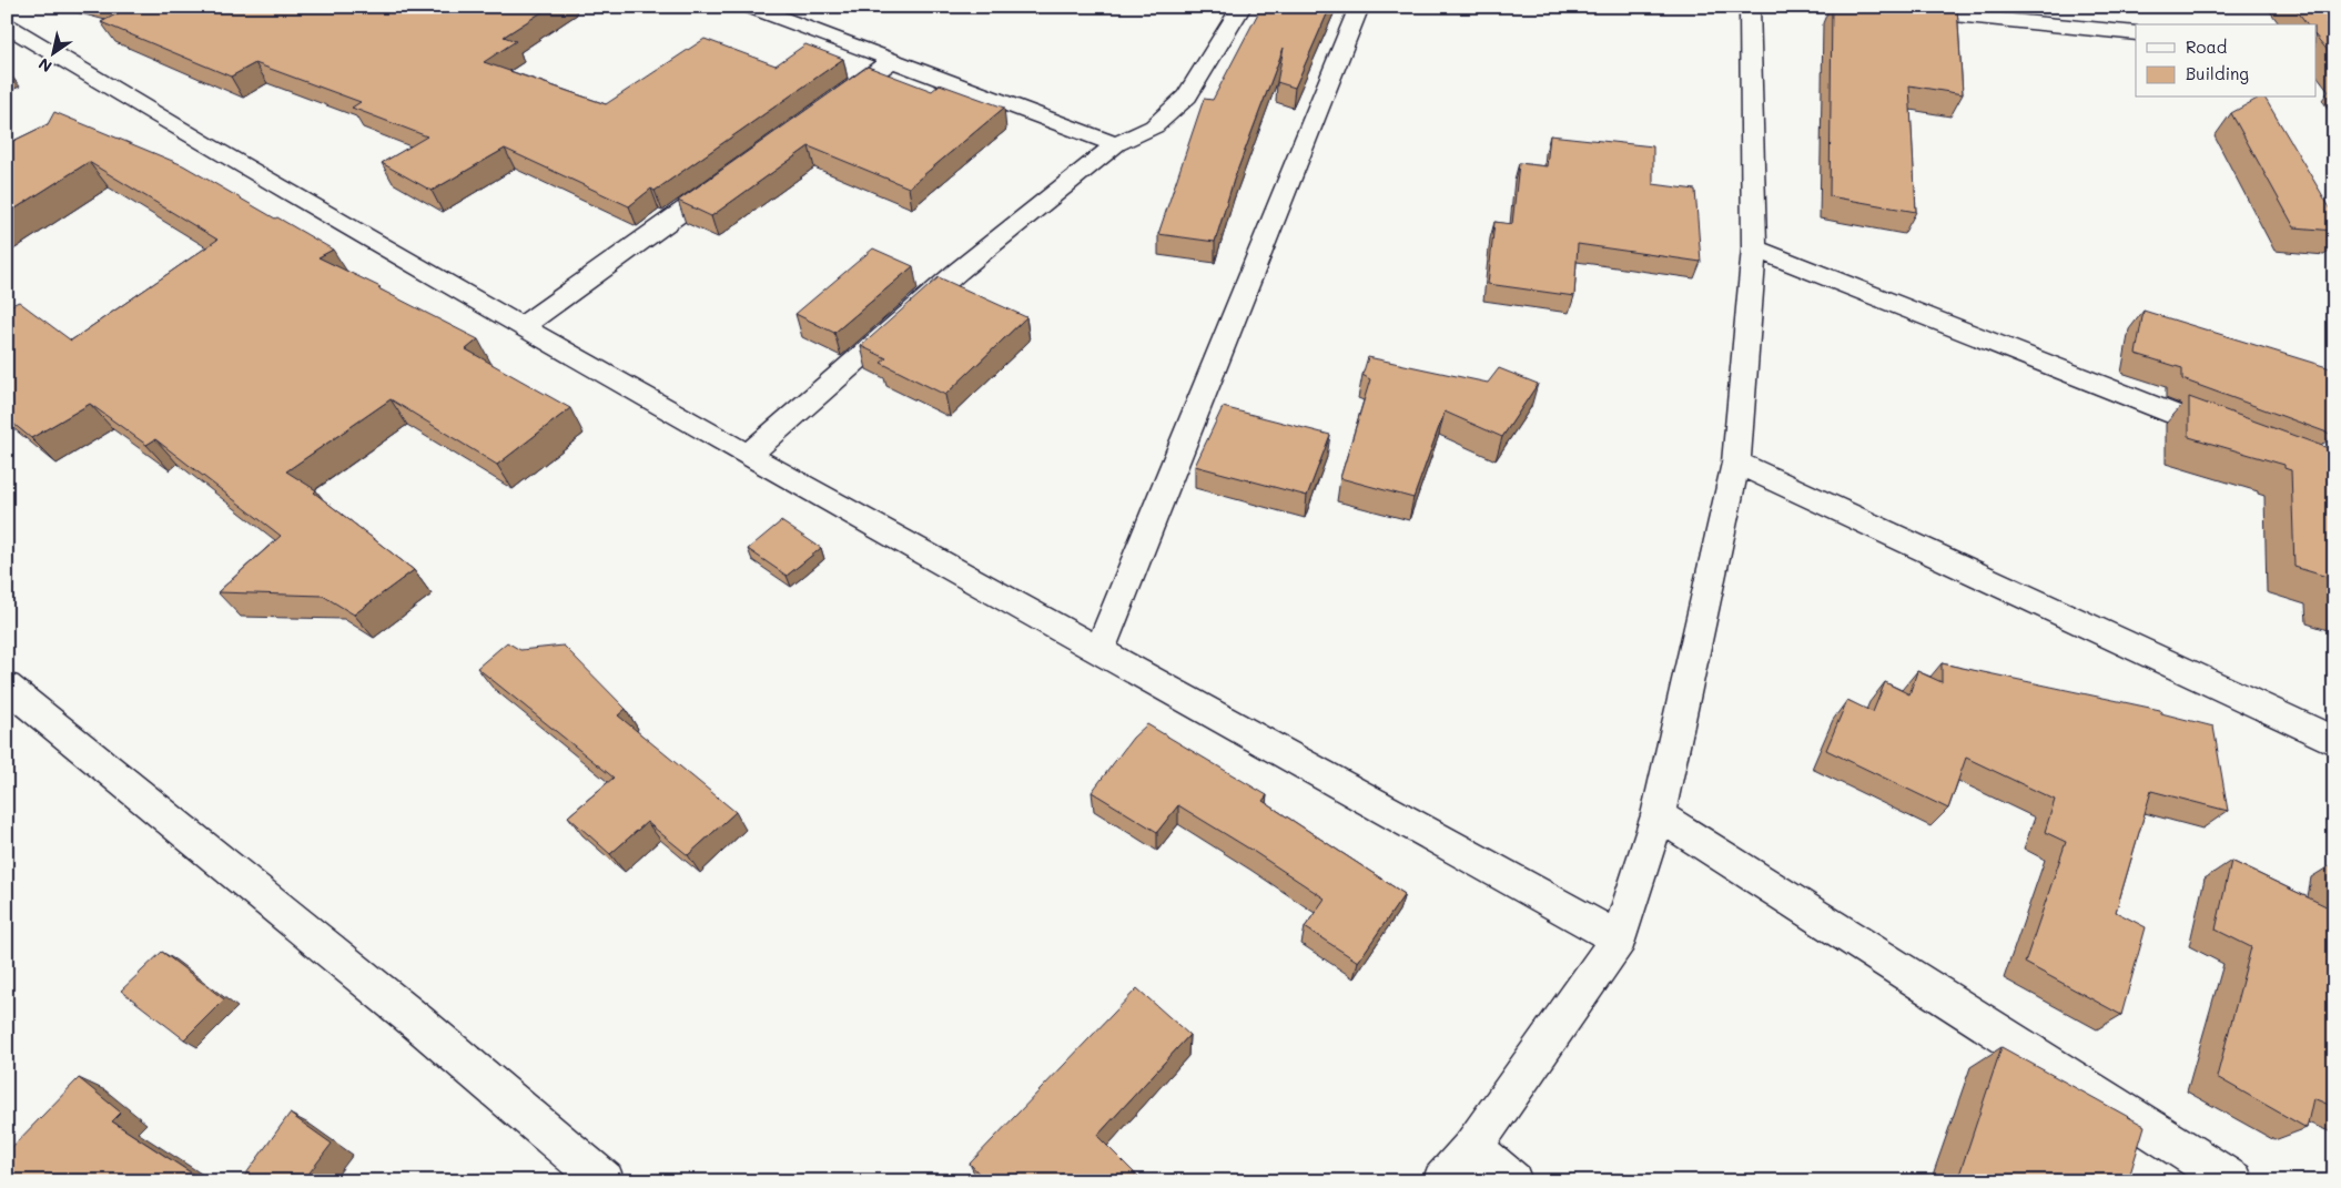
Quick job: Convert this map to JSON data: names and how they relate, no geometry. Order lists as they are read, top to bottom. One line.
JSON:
{"legend":["Road","Building"],"north":"bottom left"}
